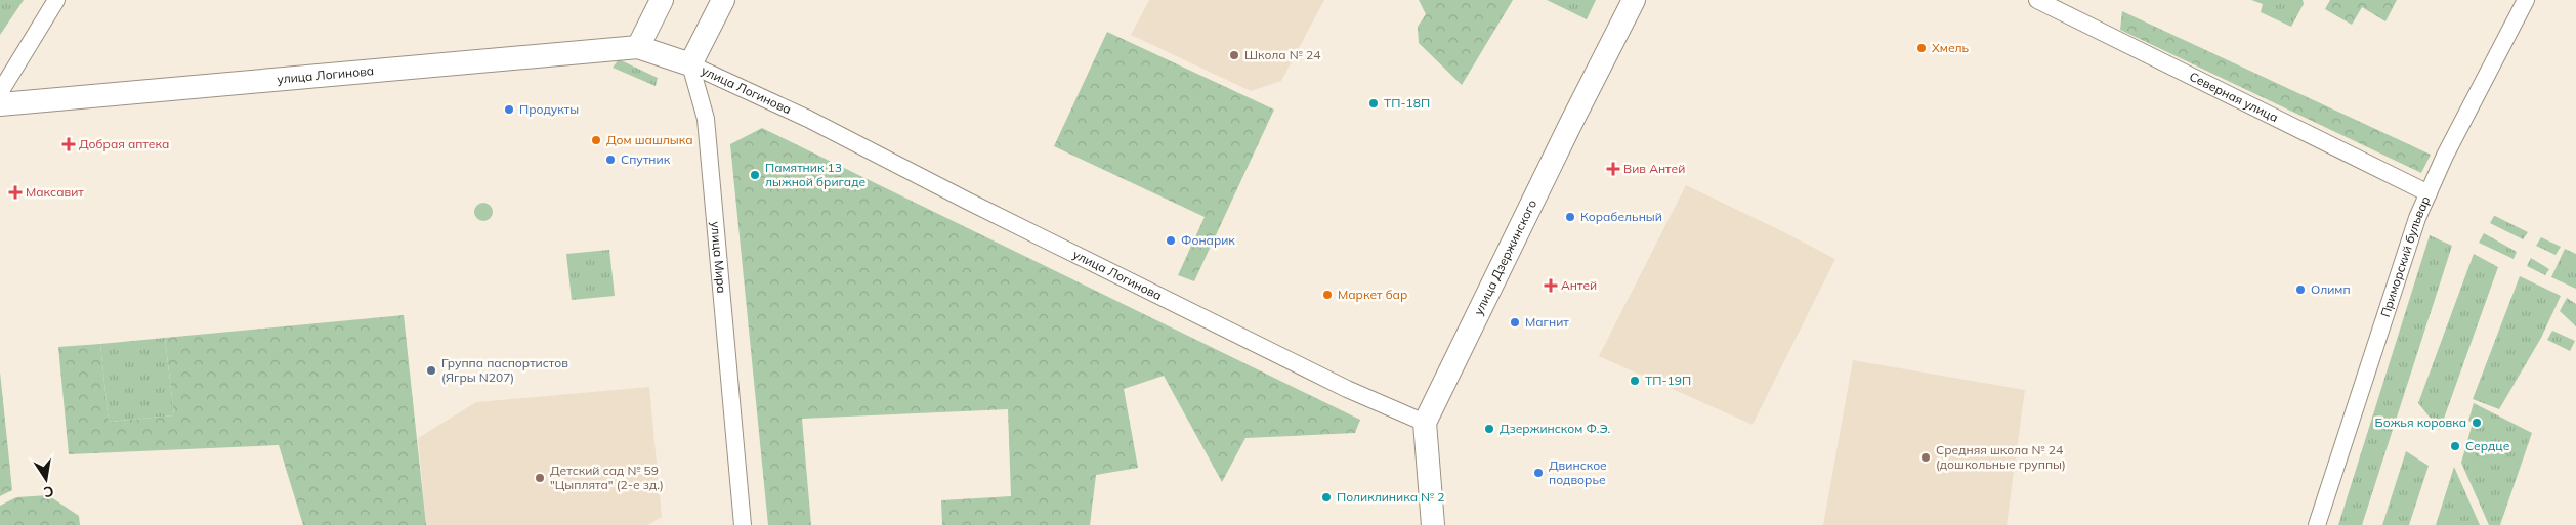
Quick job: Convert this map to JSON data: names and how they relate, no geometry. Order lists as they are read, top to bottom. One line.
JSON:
{"streets":{"main road":["улица Логинова","улица Дзержинского"],"street":["Северная улица","Приморский бульвар","улица Мира"]},"crossings":[["улица Логинова","улица Дзержинского"],["улица Логинова","улица Мира"],["Северная улица","Приморский бульвар"]],"places":{"other":["Хмель","Школа № 24","ТП-18П","Продукты","Дом шашлыка","Спутник","Памятник 13 лыжной бригаде","Корабельный","Фонарик","Олимп","Маркет бар","Магнит","Группа паспортистов (Ягры N207)","ТП-19П","Божья коровка","Дзержинском Ф.Э.","Сердце","Средняя школа № 24 (дошкольные группы)","Двинское подворье","Детский сад № 59 \"Цыплята\" (2-е зд.)","Поликлиника № 2"],"health":["Добрая аптека","Вив Антей","Максавит","Антей"]},"north":"bottom"}
